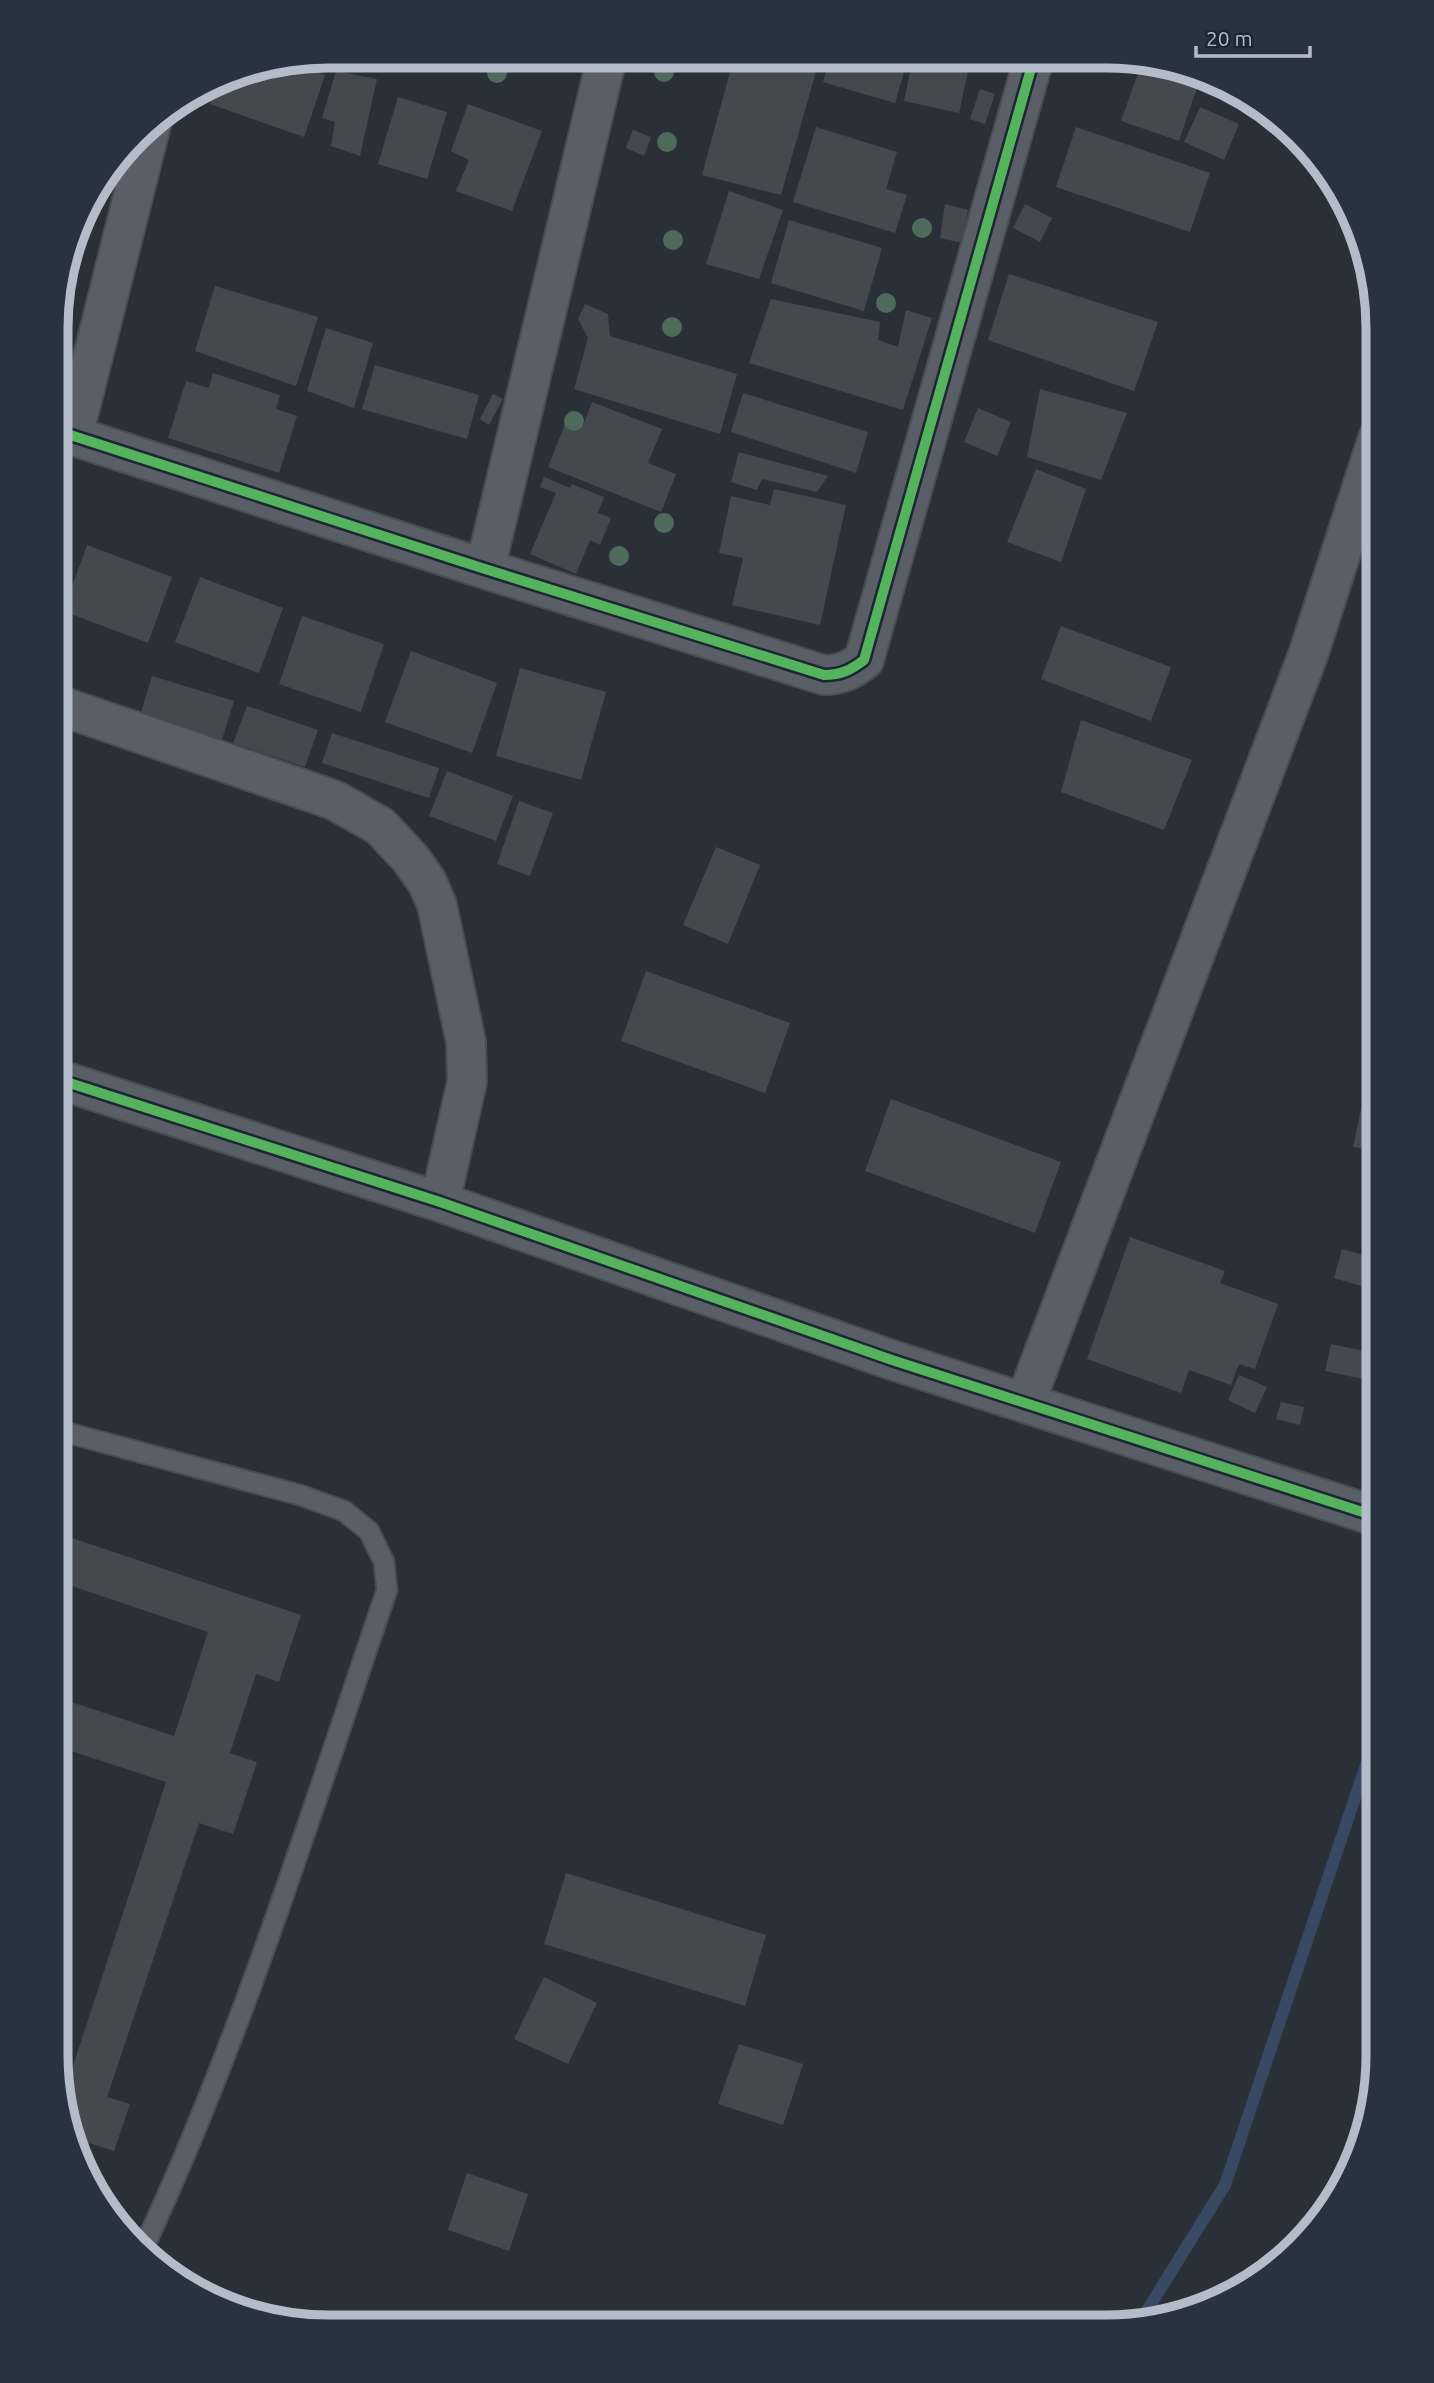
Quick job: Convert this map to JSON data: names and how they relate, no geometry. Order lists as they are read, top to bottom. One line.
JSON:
{"scale_bar":"20 m"}
